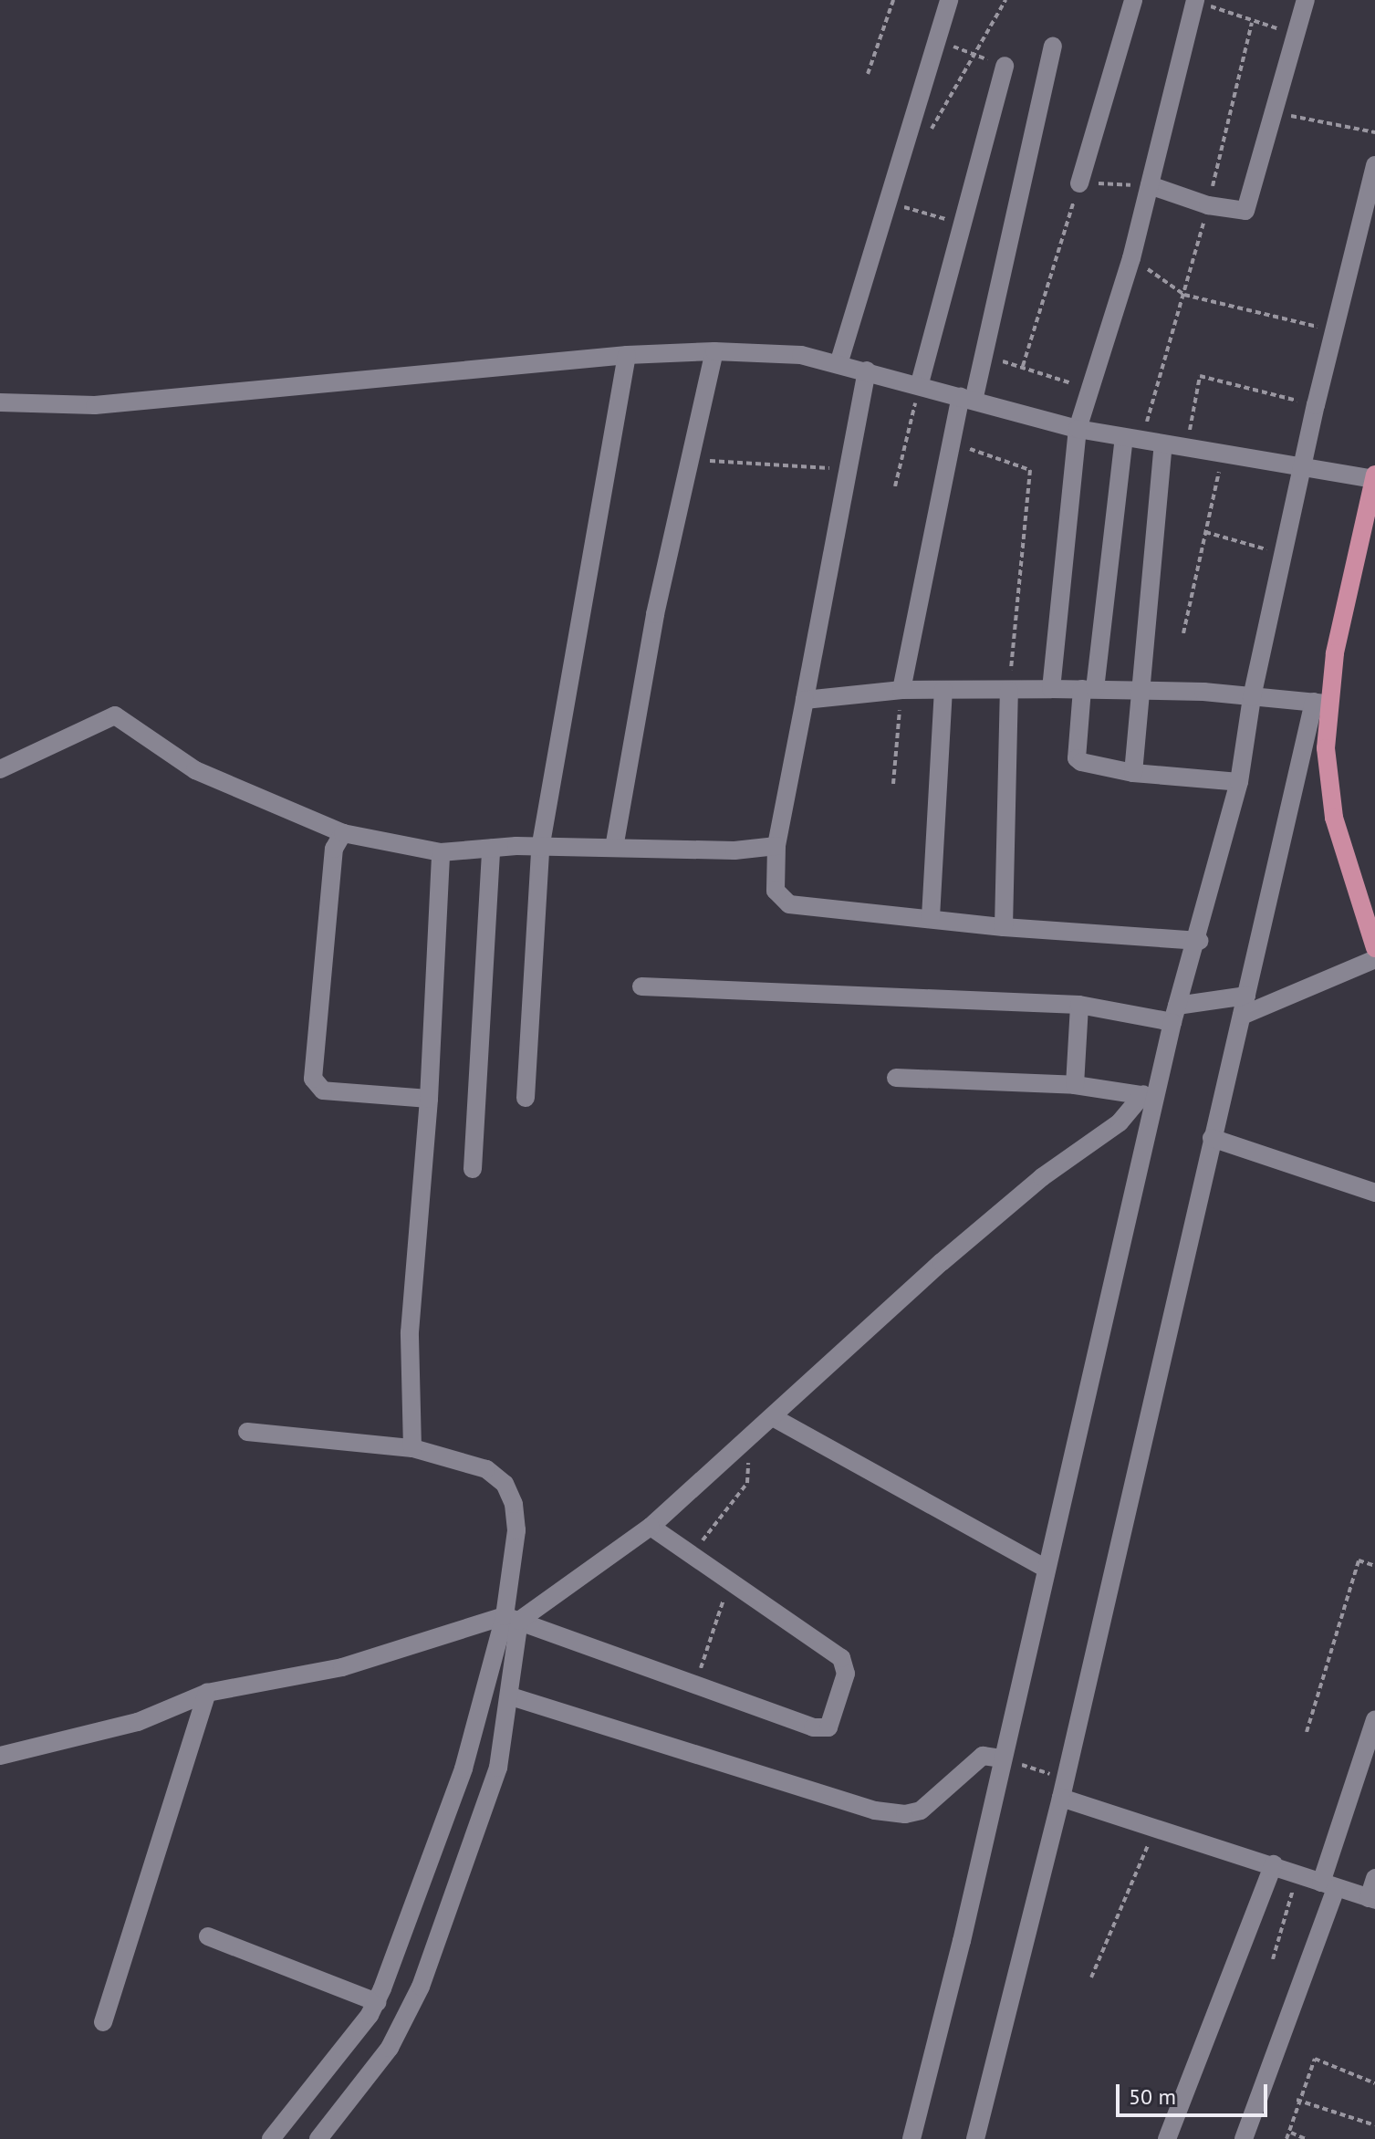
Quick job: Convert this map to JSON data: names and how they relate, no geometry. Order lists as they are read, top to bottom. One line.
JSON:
{"scale_bar":"50 m"}
